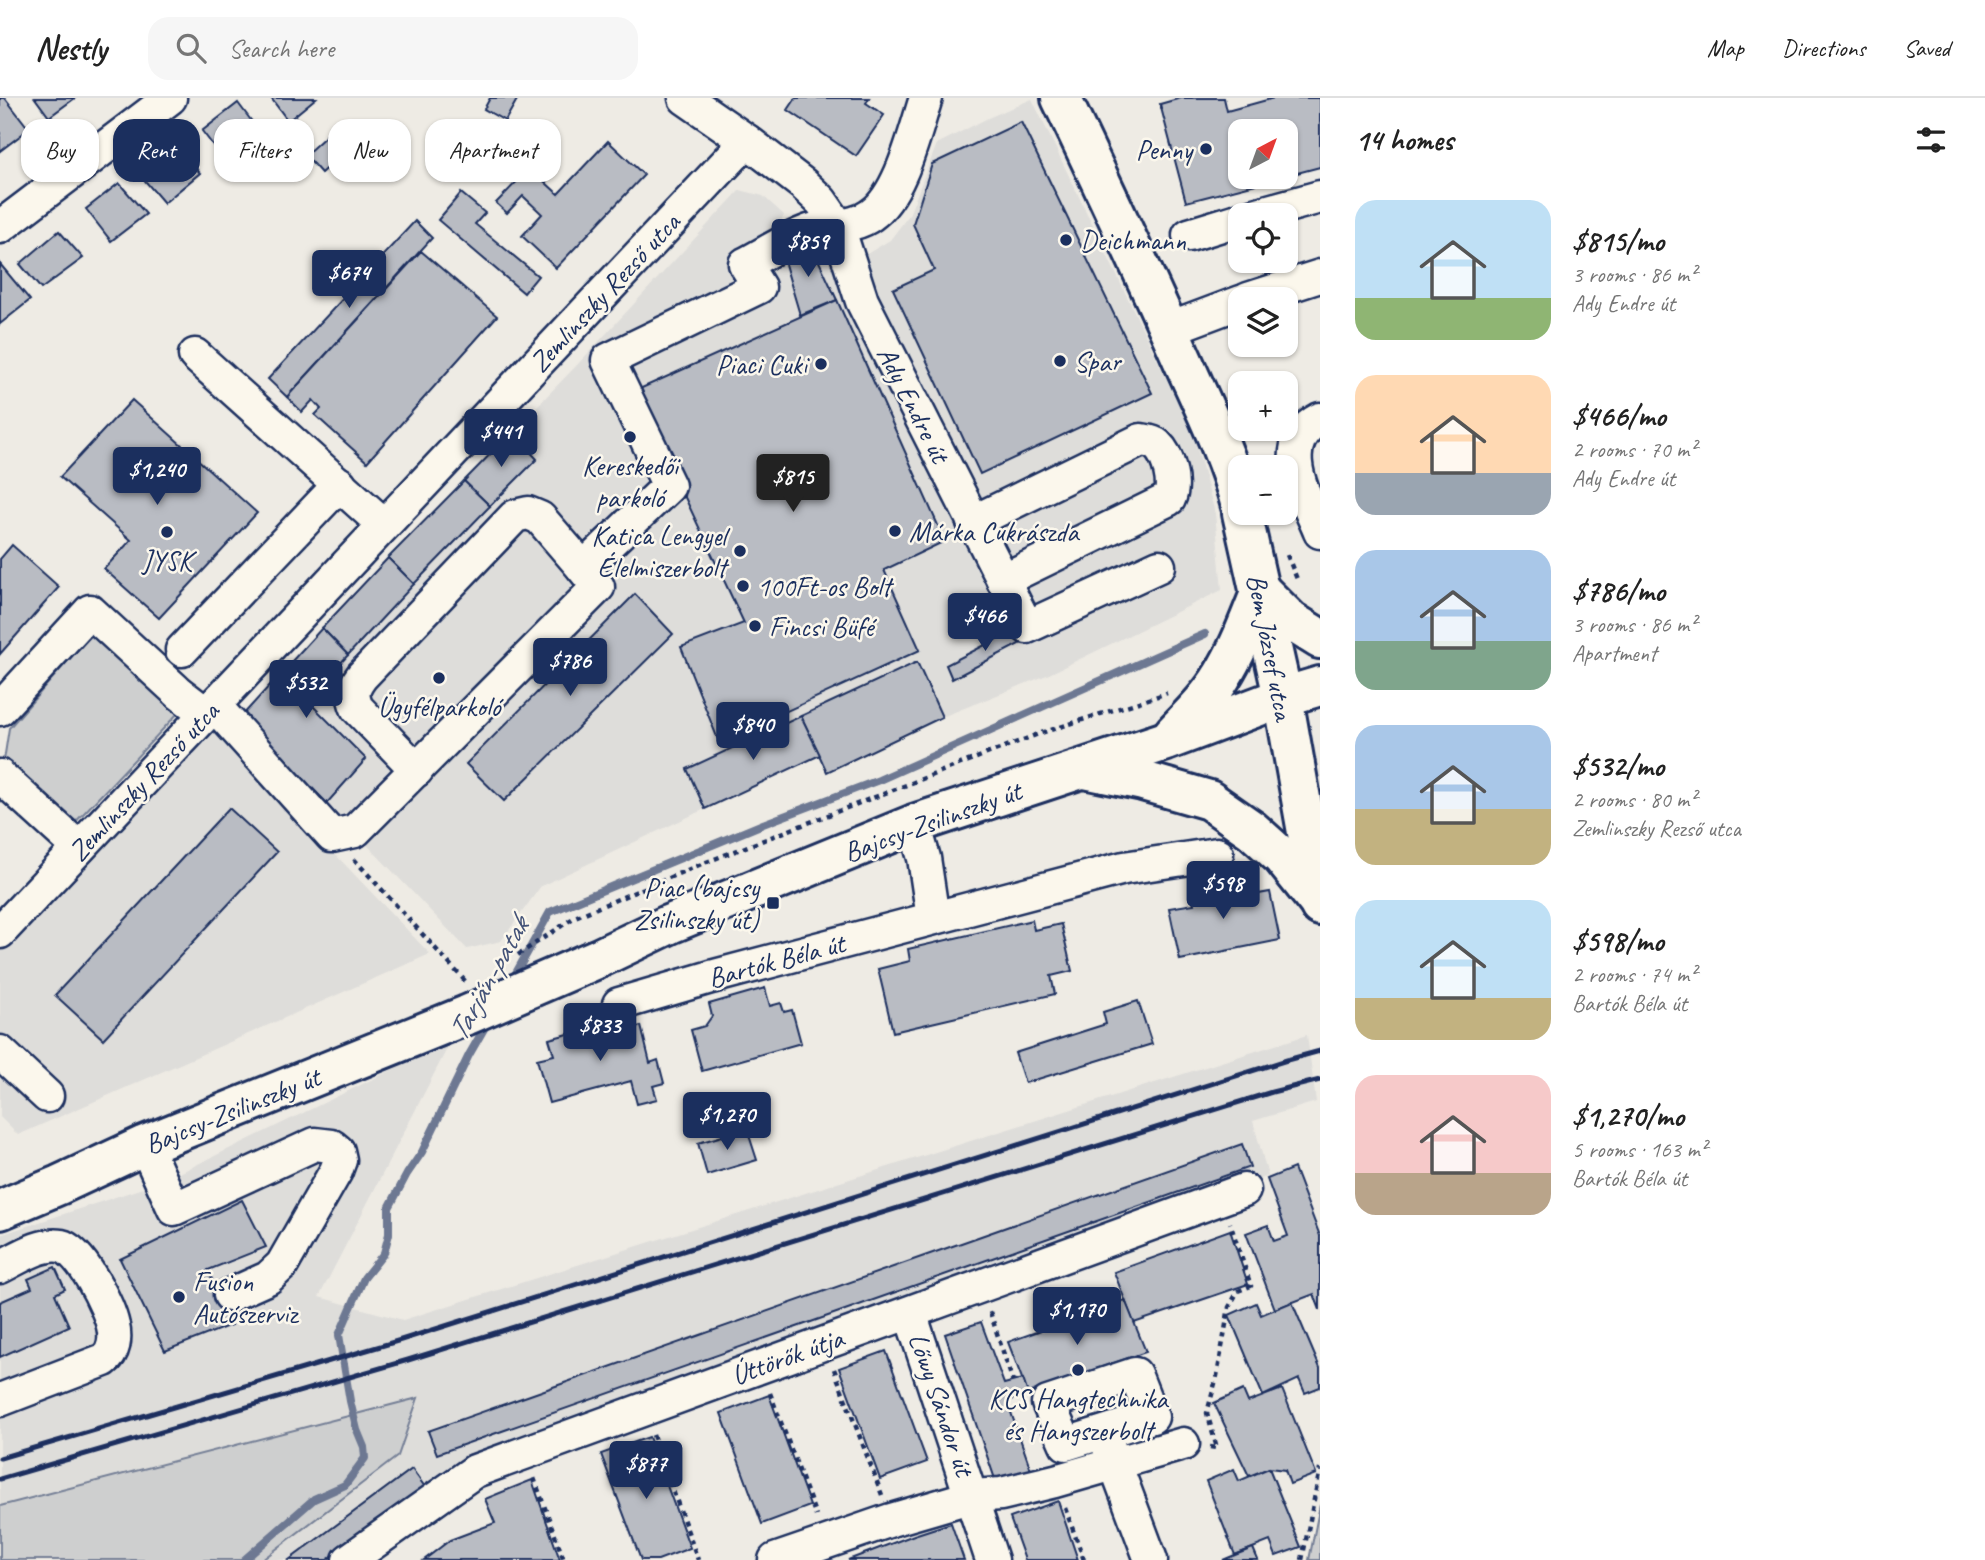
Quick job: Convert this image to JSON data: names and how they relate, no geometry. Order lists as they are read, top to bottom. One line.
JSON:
{"streets":{"main road":["Bem József utca","Bajcsy-Zsilinszky út"],"street":["Zemlinszky Rezső utca","Ady Endre út","Bartók Béla út","Úttörők útja","Lőwy Sándor út"]},"crossings":[["Zemlinszky Rezső utca","Ady Endre út"],["Bem József utca","Bajcsy-Zsilinszky út"],["Úttörők útja","Lőwy Sándor út"]],"water":["Tarján-patak"],"places":{"other":["Penny","Deichmann","Spar","Piaci Cuki","Kereskedői parkoló","Márka Cukrászda","JYSK","Katica Lengyel Élelmiszerbolt","100Ft-os Bolt","Fincsi Büfé","Ügyfélparkoló","Fusion Autószerviz","KCS Hangtechnika és Hangszerbolt"],"transit":["Piac (bajcsy Zsilinszky út)"]},"north":"top right","page":{"header":"Nestly","search":"Search here","nav":["Map","Directions","Saved"],"heading":"14 homes","map_buttons":["+","−"],"chip":["Buy","Rent","Filters","New","Apartment"],"list":[{"name":"$815/mo","note":"3 rooms · 86 m² · Ady Endre út"},{"name":"$466/mo","note":"2 rooms · 70 m² · Ady Endre út"},{"name":"$786/mo","note":"3 rooms · 86 m² · Apartment"},{"name":"$532/mo","note":"2 rooms · 80 m² · Zemlinszky Rezső utca"},{"name":"$598/mo","note":"2 rooms · 74 m² · Bartók Béla út"},{"name":"$1,270/mo","note":"5 rooms · 163 m² · Bartók Béla út"}],"price":["$859","$674","$441","$1,240","$815","$466","$786","$532","$840","$598","$833","$1,270","$1,170","$877"]}}
